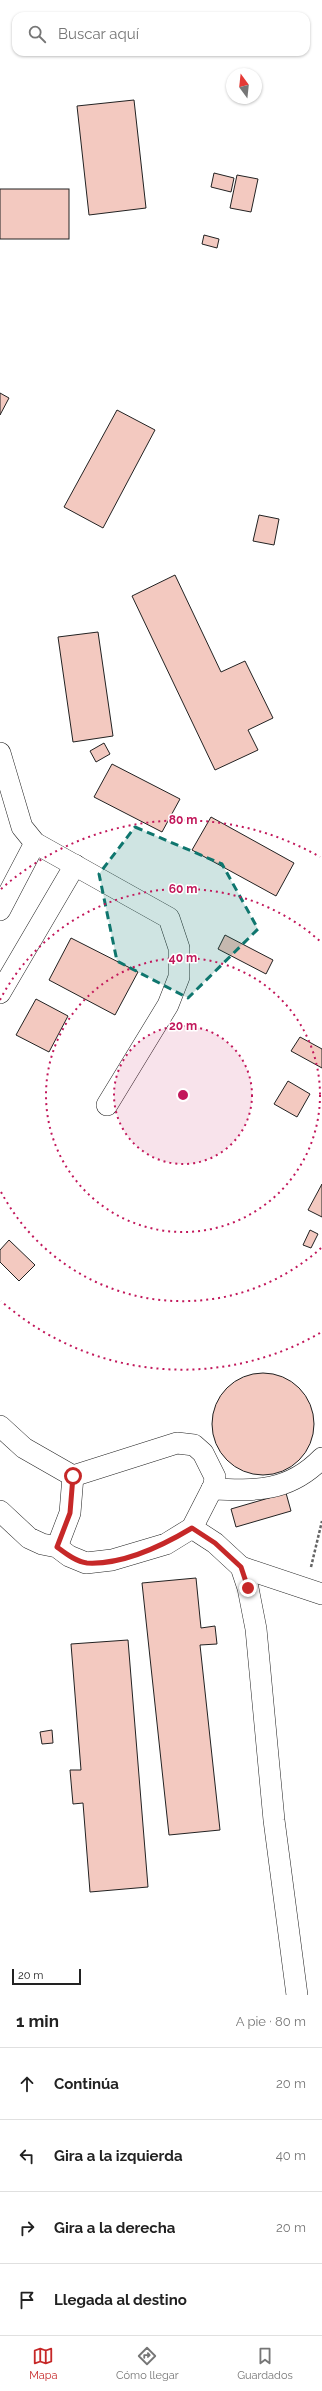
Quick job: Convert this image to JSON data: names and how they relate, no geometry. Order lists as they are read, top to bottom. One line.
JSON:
{"scale_bar":"20 m","north":"top","page":{"search":"Buscar aquí","scale":"20 m","heading":["1 min","A pie · 80 m"],"list":[["Continúa","20 m"],["Gira a la izquierda","40 m"],["Gira a la derecha","20 m"],"Llegada al destino"],"nav":["Mapa","Cómo llegar","Guardados"]},"rings":["80 m","60 m","40 m","20 m"]}
